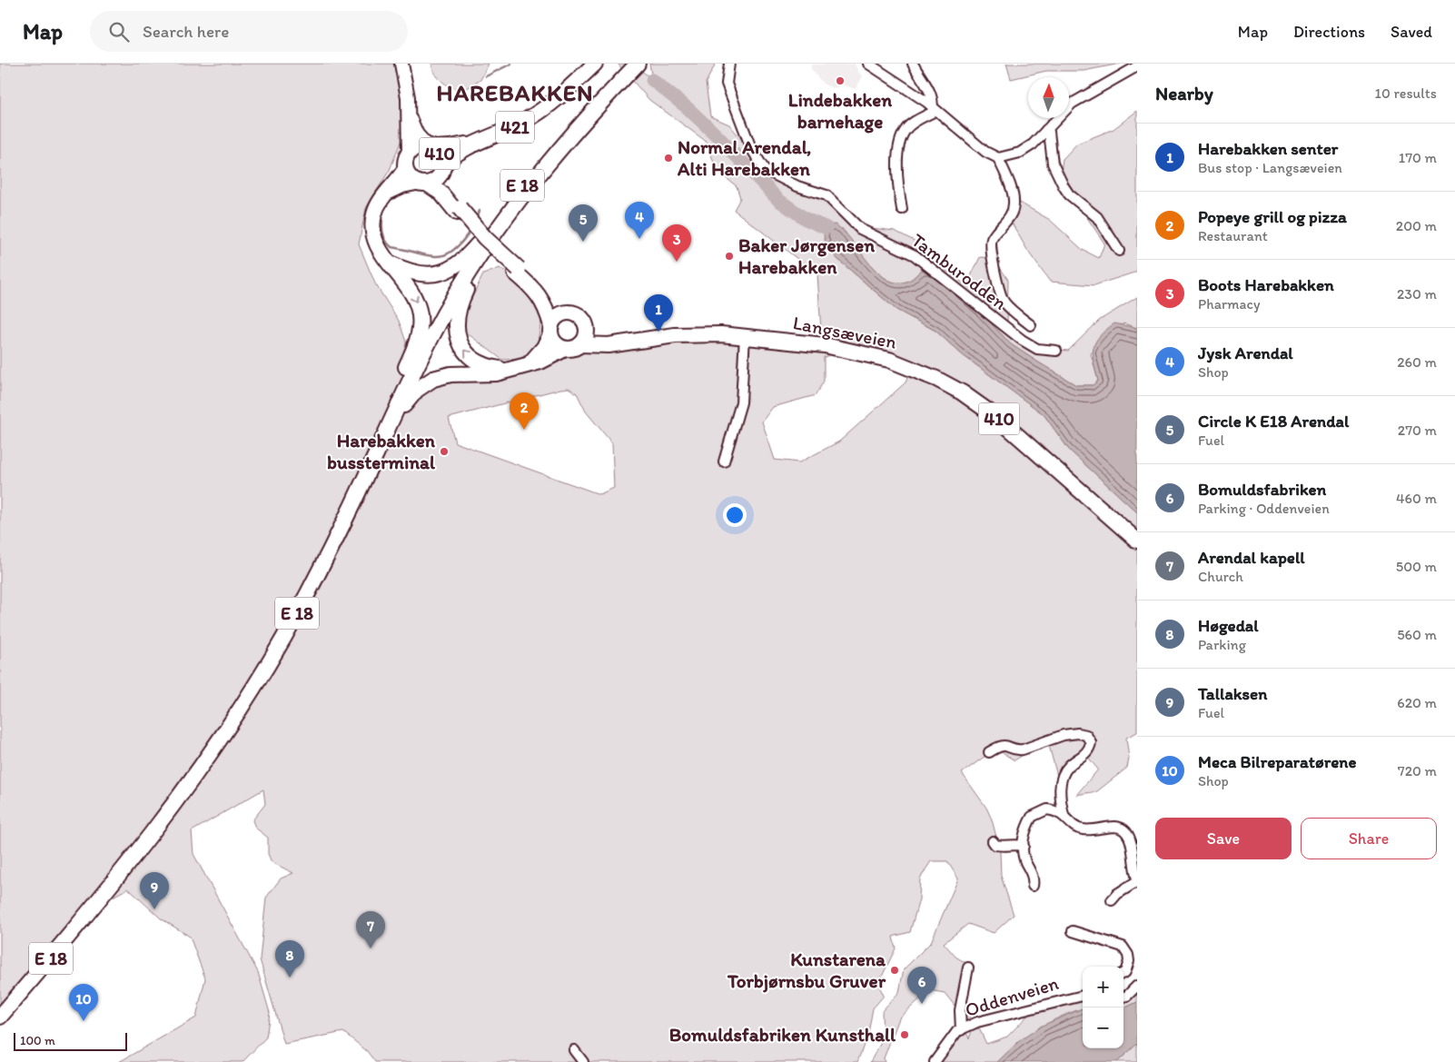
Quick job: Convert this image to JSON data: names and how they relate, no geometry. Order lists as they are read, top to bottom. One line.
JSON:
{"streets":{"main road":["421","410","E 18","Langsæveien"],"street":["Tamburodden","Oddenveien"]},"crossings":[["421","410"],["421","E 18"],["410","E 18"],["410","Langsæveien"],["E 18","Langsæveien"]],"districts":["HAREBAKKEN"],"places":["Lindebakken barnehage","Normal Arendal, Alti Harebakken","Baker Jørgensen Harebakken","Harebakken bussterminal","Kunstarena Torbjørnsbu Gruver","Bomuldsfabriken Kunsthall"],"scale_bar":"100 m","north":"top","page":{"header":"Map","search":"Search here","nav":["Map","Directions","Saved"],"heading":["Nearby","10 results"],"list":[{"mark":"1","name":"Harebakken senter","note":"Bus stop · Langsæveien","value":"170 m"},{"mark":"2","name":"Popeye grill og pizza","note":"Restaurant","value":"200 m"},{"mark":"3","name":"Boots Harebakken","note":"Pharmacy","value":"230 m"},{"mark":"4","name":"Jysk Arendal","note":"Shop","value":"260 m"},{"mark":"5","name":"Circle K E18 Arendal","note":"Fuel","value":"270 m"},{"mark":"6","name":"Bomuldsfabriken","note":"Parking · Oddenveien","value":"460 m"},{"mark":"7","name":"Arendal kapell","note":"Church","value":"500 m"},{"mark":"8","name":"Høgedal","note":"Parking","value":"560 m"},{"mark":"9","name":"Tallaksen","note":"Fuel","value":"620 m"},{"mark":"10","name":"Meca Bilreparatørene","note":"Shop","value":"720 m"}],"pins":["4","5","3","1","2","9","7","8","6","10"],"buttons":["Save","Share"],"map_buttons":["+","−"],"scale":"100 m"}}
